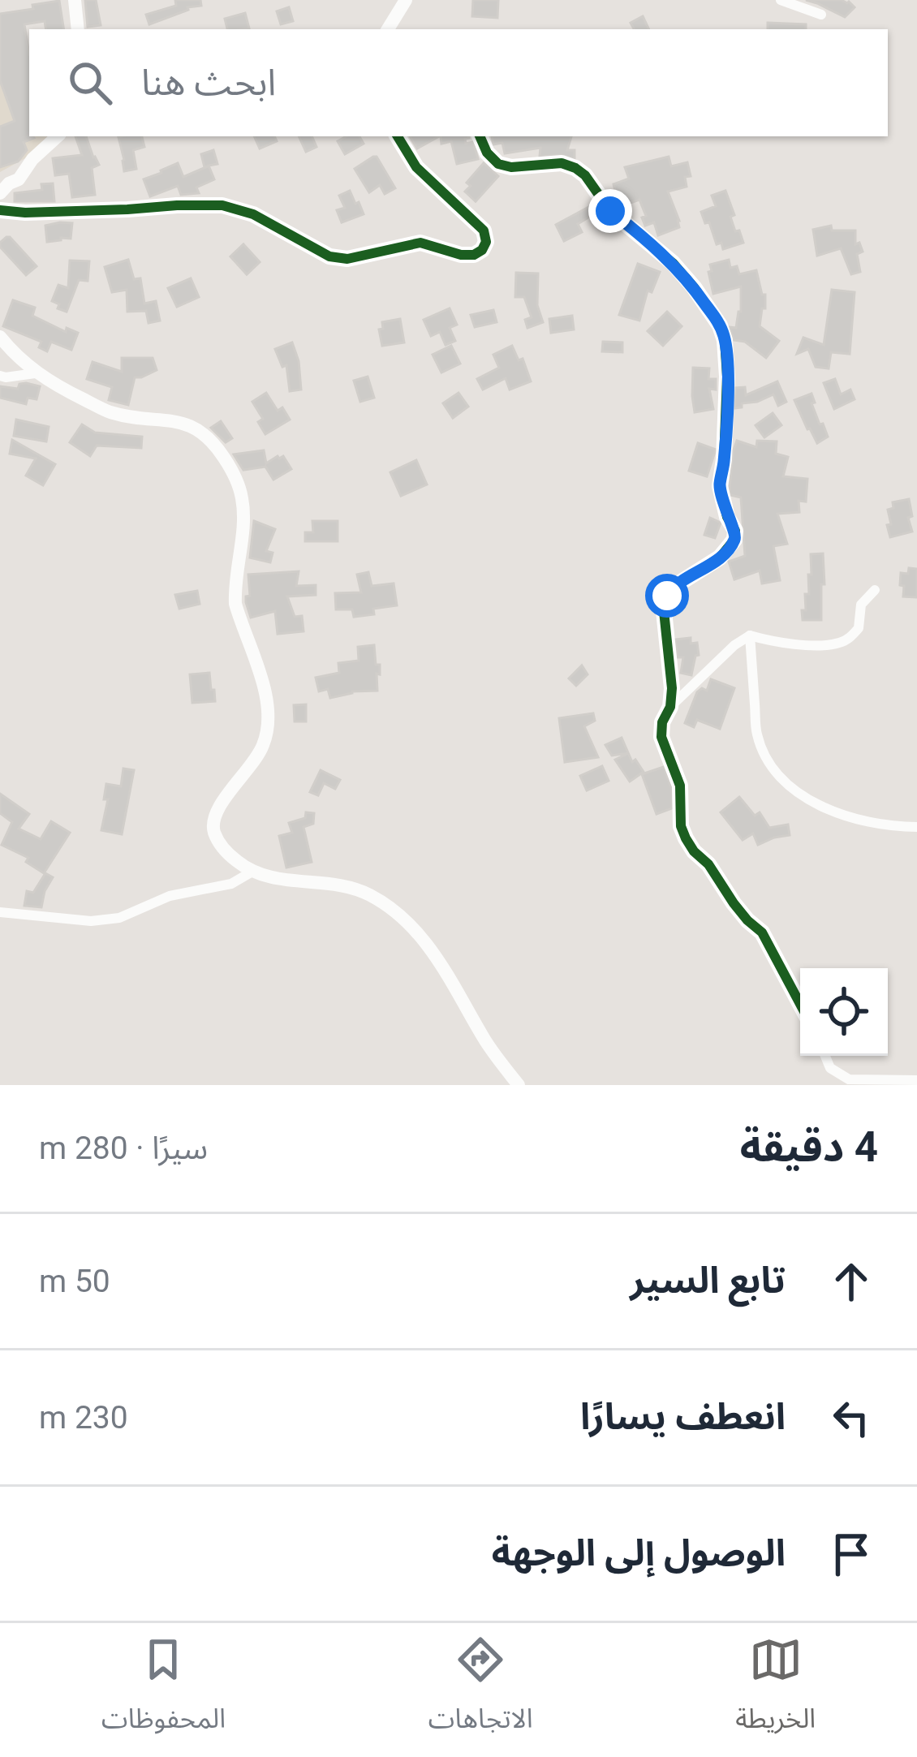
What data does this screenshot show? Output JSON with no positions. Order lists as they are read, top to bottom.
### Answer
{
  "page": {
    "search": "ابحث هنا",
    "heading": ["4 دقيقة", "سيرًا · 280 m"],
    "list": [
      ["تابع السير", "50 m"],
      ["انعطف يسارًا", "230 m"],
      "الوصول إلى الوجهة"
    ],
    "nav": ["الخريطة", "الاتجاهات", "المحفوظات"]
  }
}
